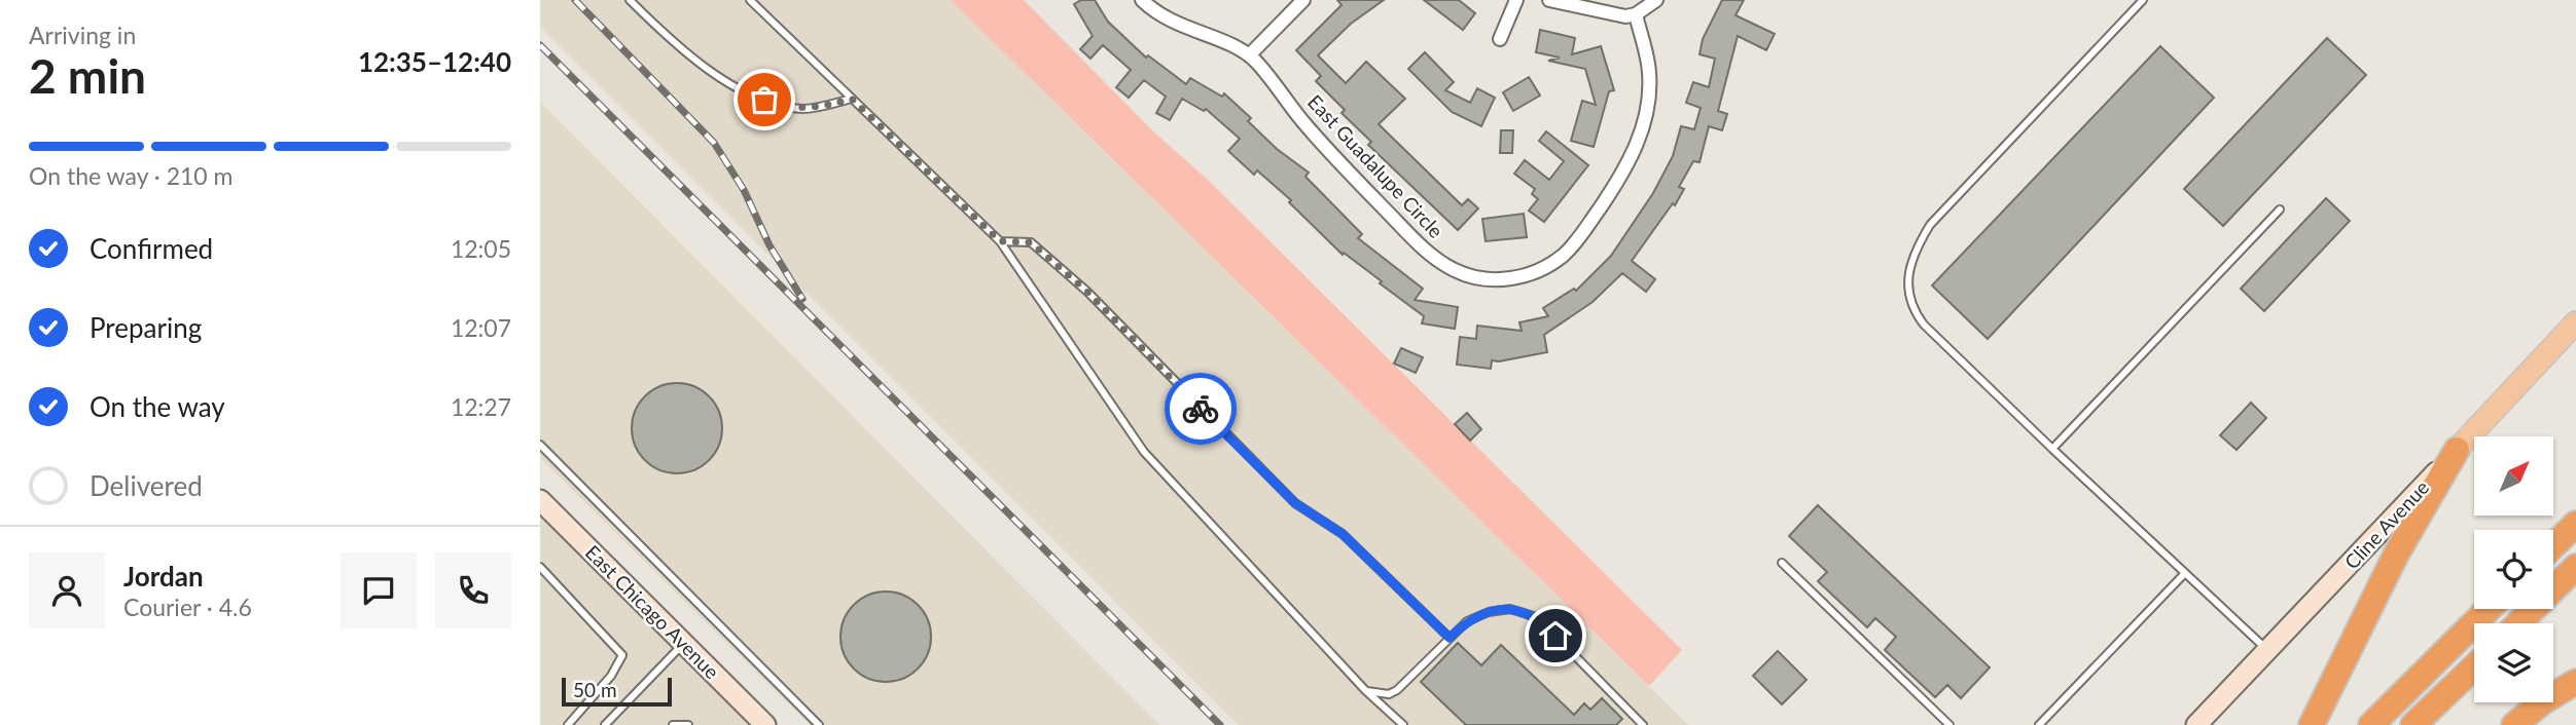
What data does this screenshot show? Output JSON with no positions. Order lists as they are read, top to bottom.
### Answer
{
  "streets": {
    "main road": ["Cline Avenue", "East Chicago Avenue"],
    "street": ["East Guadalupe Circle"]
  },
  "scale_bar": "50 m",
  "north": "top right",
  "page": {
    "heading": ["2 min", "Arriving in", "12:35–12:40"],
    "panel": ["Jordan", "Courier · 4.6"],
    "bar": "On the way · 210 m",
    "list": [
      ["Confirmed", "12:05"],
      ["Preparing", "12:07"],
      ["On the way", "12:27"],
      "Delivered"
    ],
    "scale": "50 m"
  }
}
